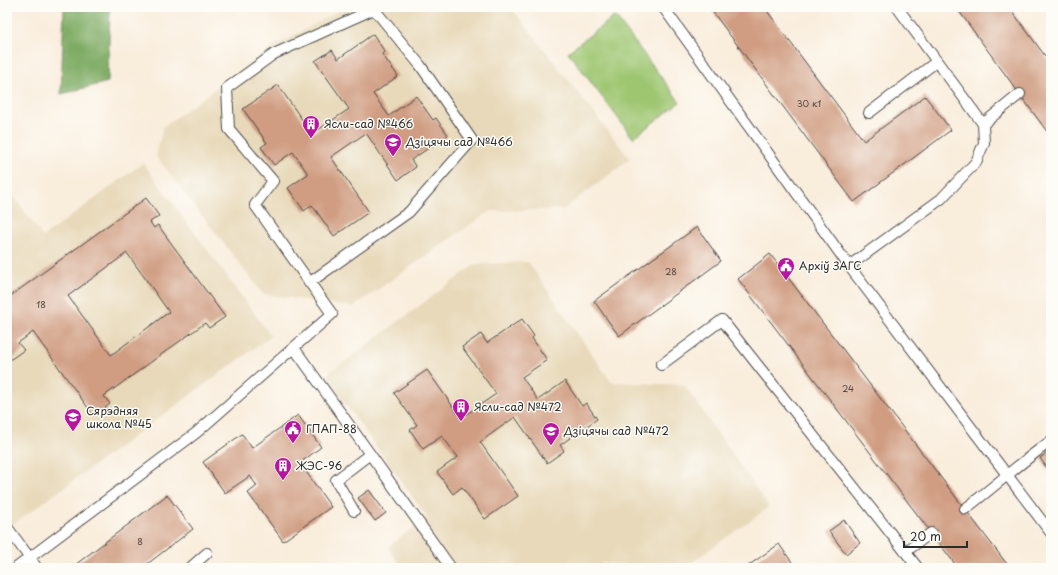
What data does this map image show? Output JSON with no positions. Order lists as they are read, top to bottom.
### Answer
{
  "places": {
    "building": ["Ясли-сад №466", "Ясли-сад №472", "ЖЭС-96"],
    "school or university": ["Дзіцячы сад №466", "Сярэдняя школа №45", "Дзіцячы сад №472"],
    "public building": ["Архіў ЗАГС", "ГПАП-88"]
  },
  "house_numbers": [
    "30 к1",
    "28",
    "18",
    "24",
    "8"
  ],
  "scale_bar": "20 m"
}
